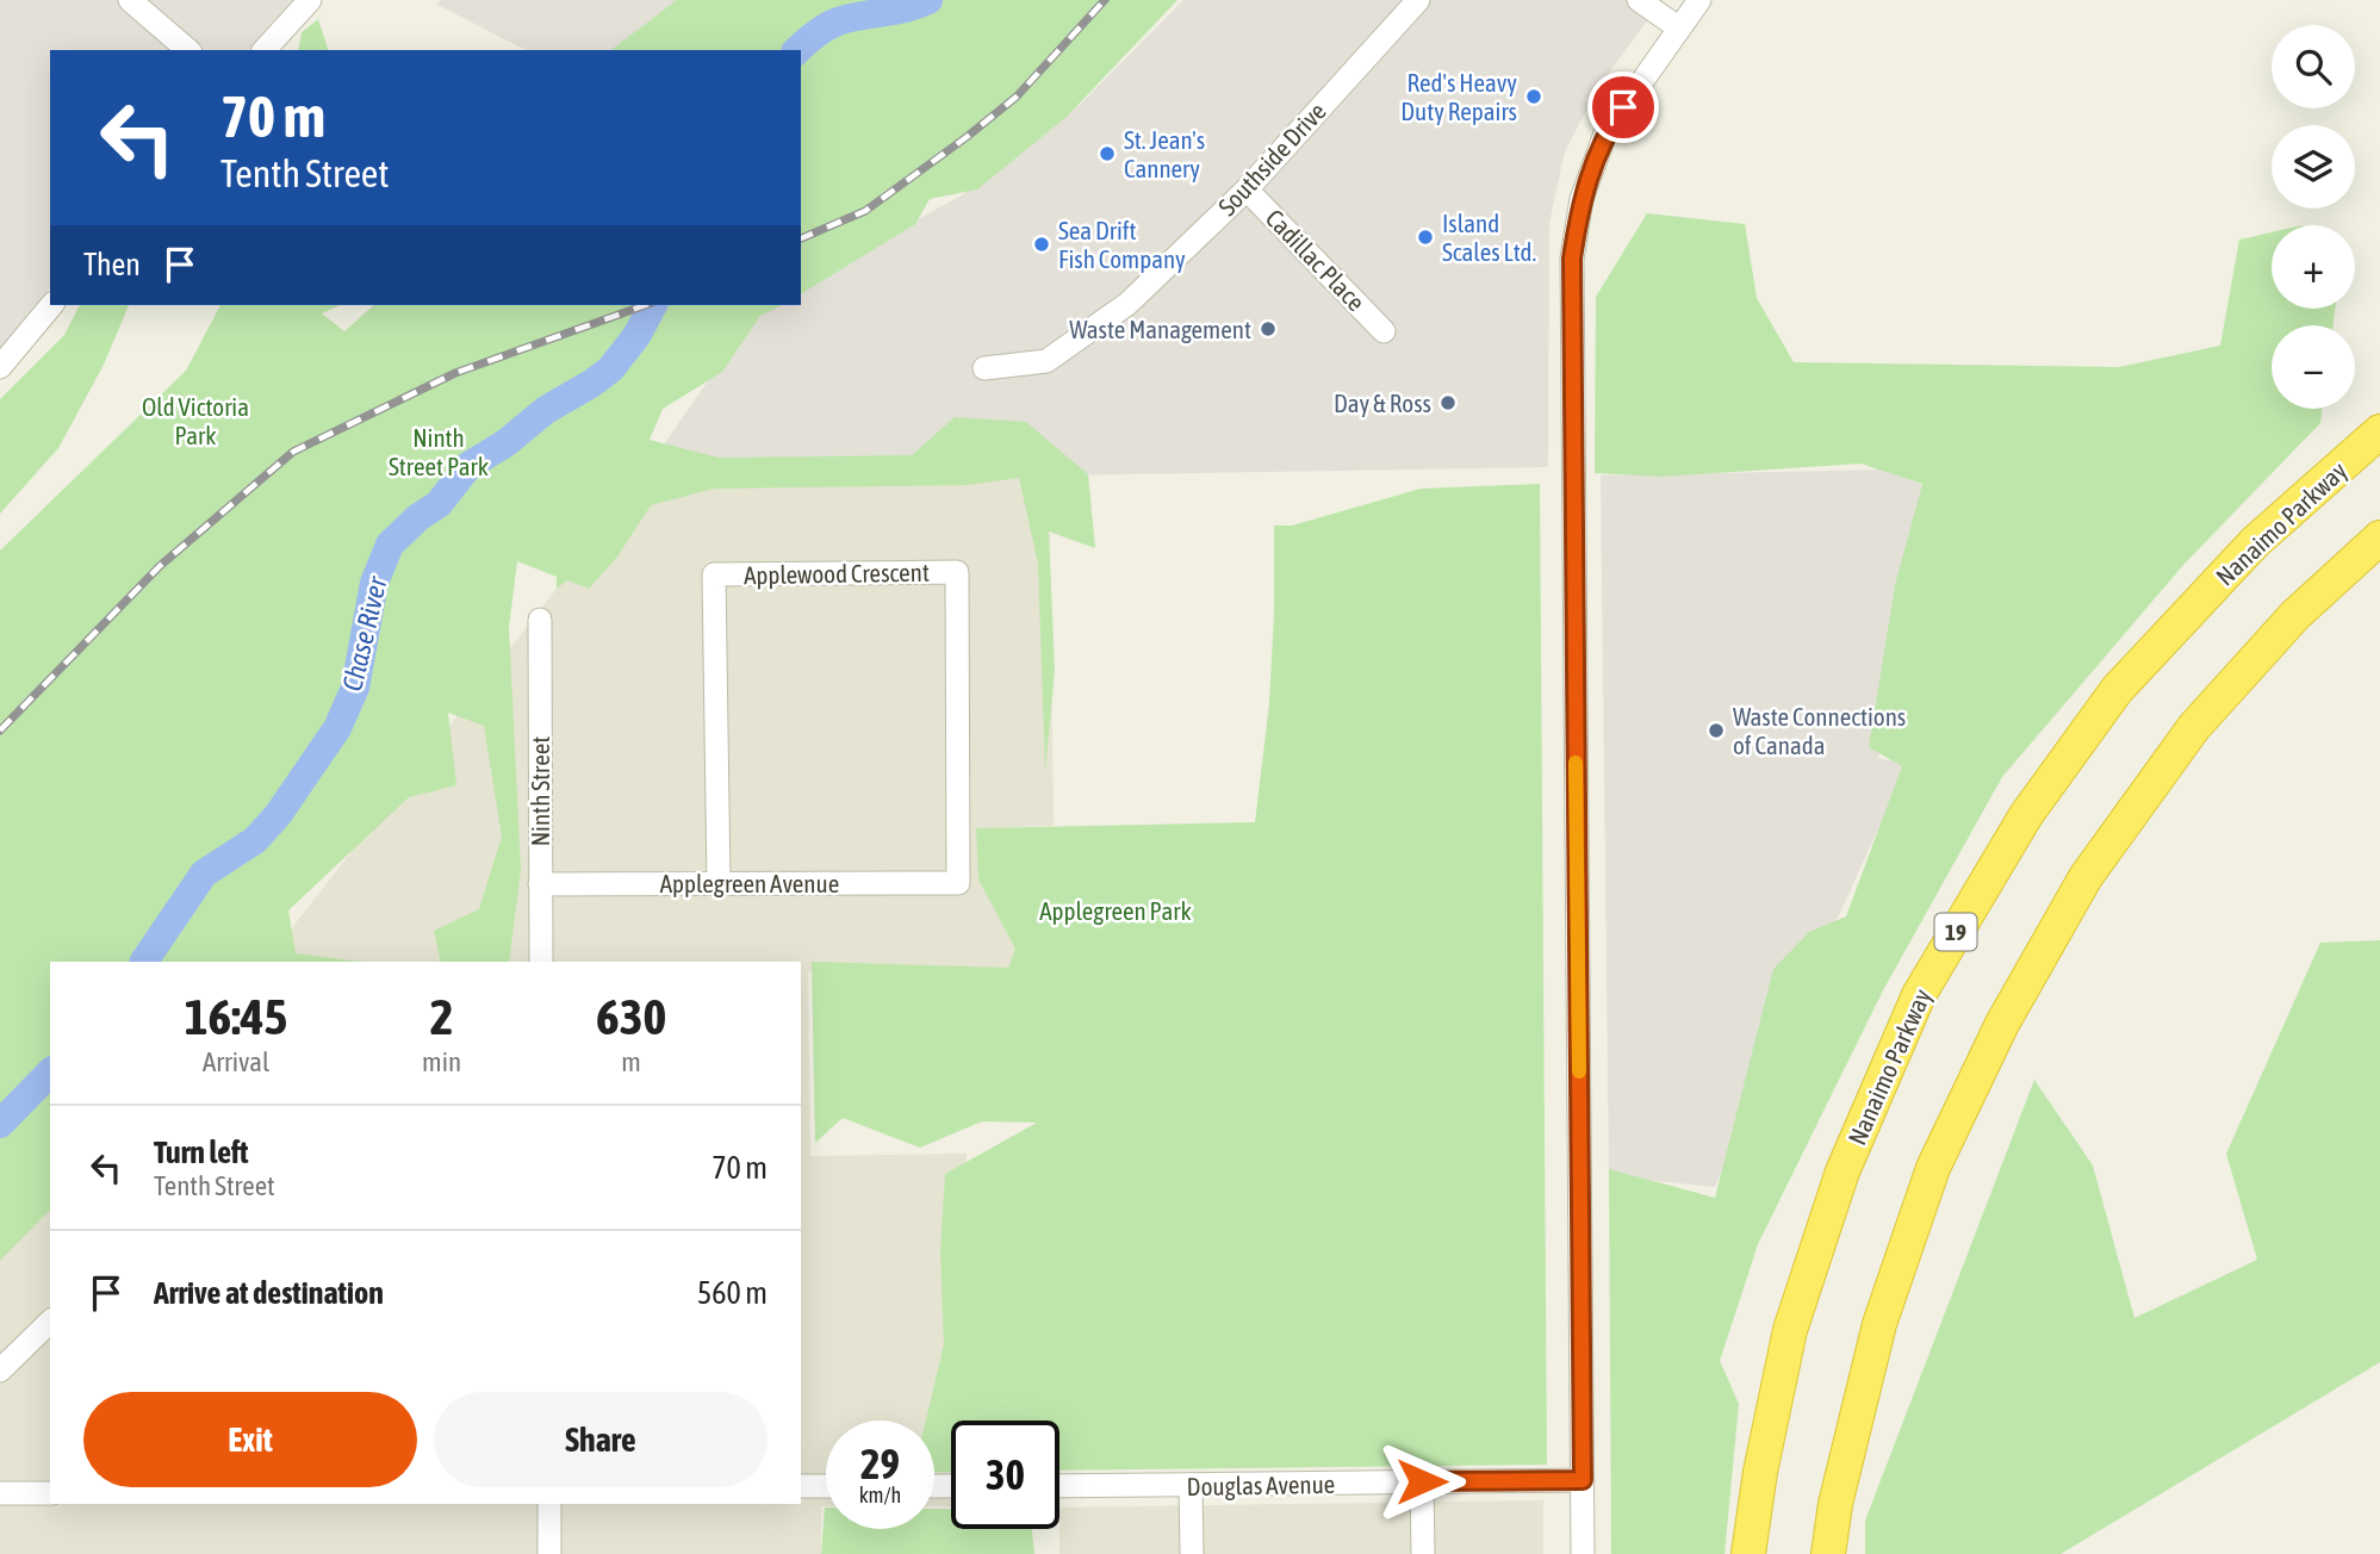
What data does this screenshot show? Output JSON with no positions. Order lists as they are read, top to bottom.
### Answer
{
  "streets": {
    "highway": ["Nanaimo Parkway", "19"],
    "street": [
      "Southside Drive",
      "Cadillac Place",
      "Applewood Crescent",
      "Ninth Street",
      "Applegreen Avenue",
      "Douglas Avenue"
    ]
  },
  "crossings": [
    ["Southside Drive", "Cadillac Place"],
    ["Applewood Crescent", "Applegreen Avenue"],
    ["Ninth Street", "Applegreen Avenue"]
  ],
  "water": ["Chase River"],
  "parks": ["Old Victoria Park", "Ninth Street Park", "Applegreen Park"],
  "places": [
    "Red's Heavy Duty Repairs",
    "St. Jean's Cannery",
    "Island Scales Ltd.",
    "Sea Drift Fish Company",
    "Waste Management",
    "Day & Ross",
    "Waste Connections of Canada"
  ],
  "page": {
    "map_buttons": ["+", "−"],
    "turn": ["70 m", "Tenth Street"],
    "then": "Then",
    "eta": [
      "16:45",
      "Arrival",
      "2",
      "min",
      "630",
      "m"
    ],
    "list": [
      {
        "name": "Turn left",
        "note": "Tenth Street",
        "value": "70 m"
      },
      {
        "name": "Arrive at destination",
        "value": "560 m"
      }
    ],
    "buttons": ["Exit", "Share"],
    "speed": "29 km/h",
    "limit": "30"
  }
}
